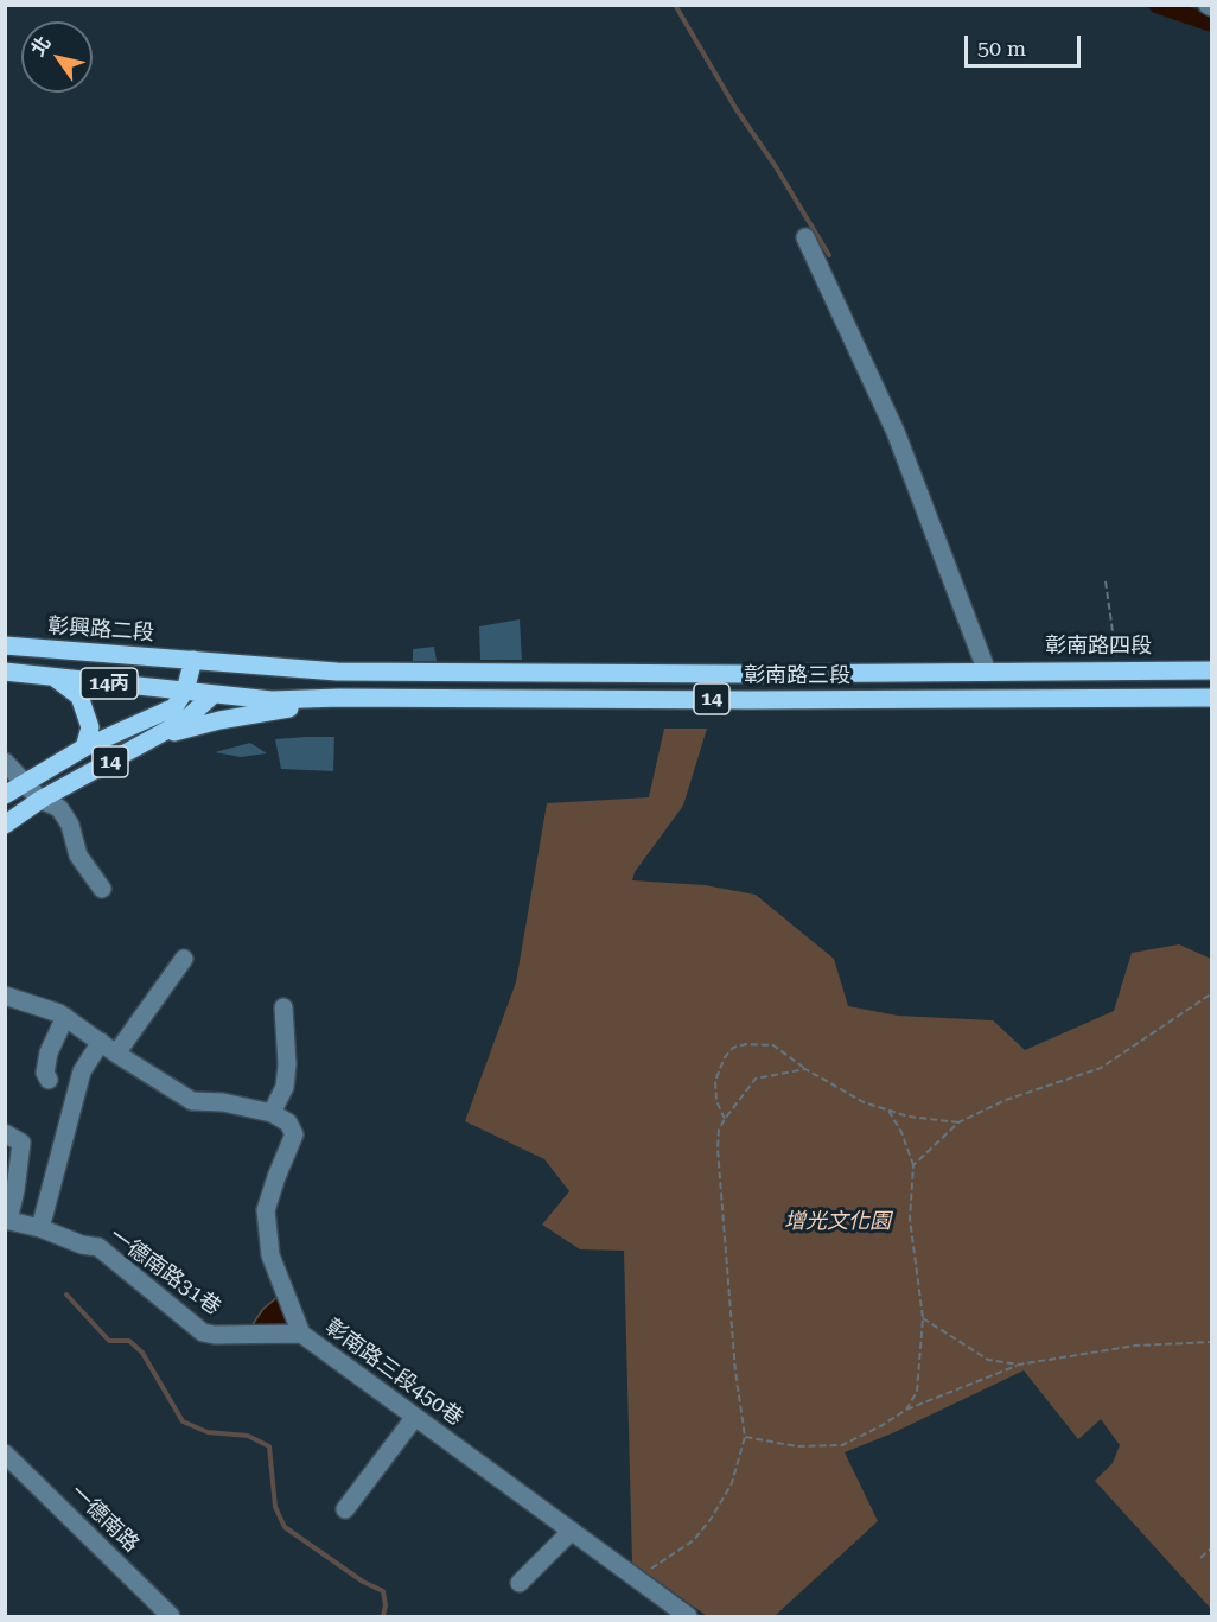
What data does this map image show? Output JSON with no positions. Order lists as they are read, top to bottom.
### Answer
{
  "streets": {
    "main road": [
      "彰興路二段",
      "彰南路四段",
      "彰南路三段",
      "14丙",
      "14"
    ],
    "street": ["一德南路31巷", "彰南路三段450巷", "一德南路"]
  },
  "crossings": [
    ["彰興路二段", "彰南路三段"],
    ["彰南路四段", "彰南路三段"],
    ["彰南路三段", "14丙"],
    ["彰南路三段", "14"],
    ["14丙", "14"],
    ["一德南路31巷", "彰南路三段450巷"]
  ],
  "parks": ["增光文化園"],
  "scale_bar": "50 m",
  "north": "top left"
}
